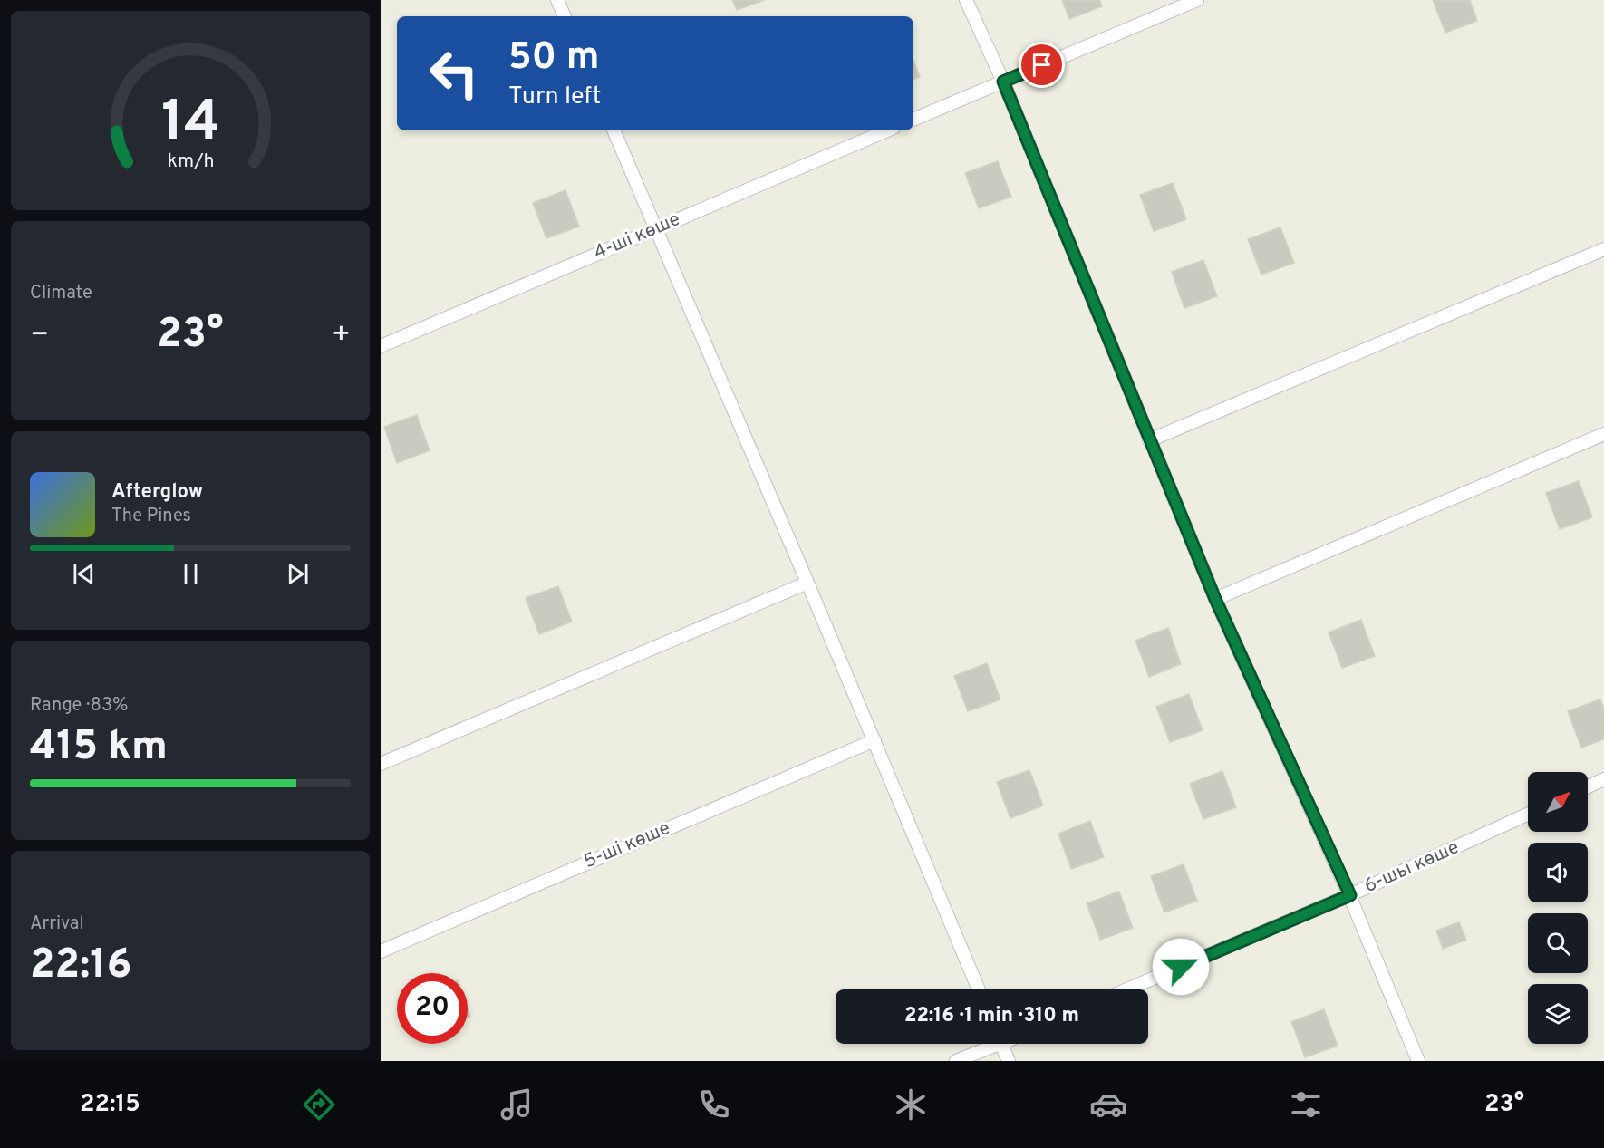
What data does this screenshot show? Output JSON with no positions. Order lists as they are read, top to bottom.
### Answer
{
  "streets": {
    "lane": ["4-ші көше", "5-ші көше", "6-шы көше"]
  },
  "north": "top right",
  "page": {
    "turn": ["50 m", "Turn left"],
    "tile": [
      "Climate",
      ["Range · 83%", "415 km"],
      ["Arrival", "22:16"]
    ],
    "heat": ["−", "23°", "+"],
    "song": ["Afterglow", "The Pines"],
    "limit": "20",
    "trip": "22:16 · 1 min · 310 m",
    "tabs": ["22:15", "23°"],
    "gauge": ["14", "km/h"]
  }
}
